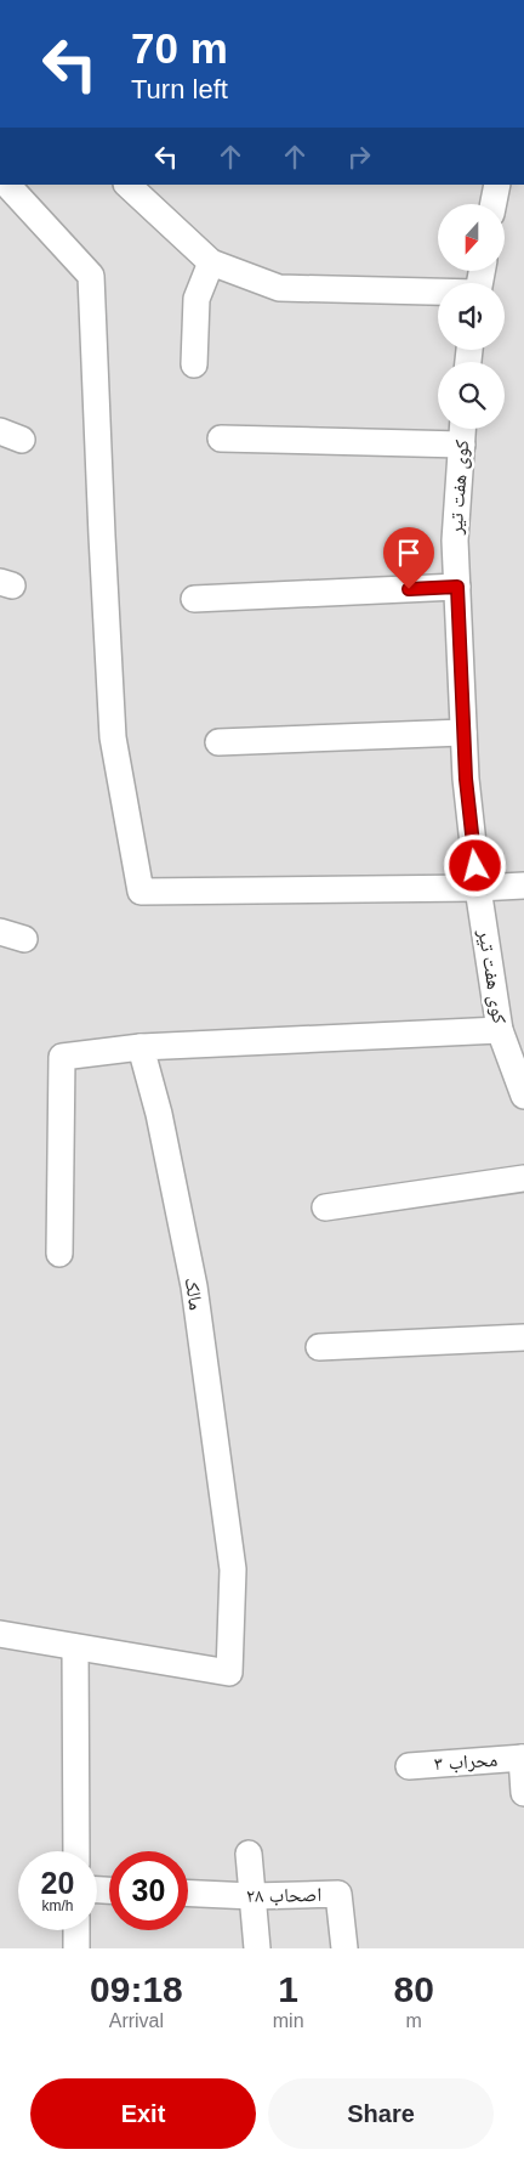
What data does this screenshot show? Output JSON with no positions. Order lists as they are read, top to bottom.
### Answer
{
  "streets": {
    "street": [
      "کوی هفت تیر",
      "مالک",
      "محراب ۳",
      "اصحاب ۲۸"
    ]
  },
  "north": "bottom",
  "page": {
    "turn": ["70 m", "Turn left"],
    "speed": "20 km/h",
    "limit": "30",
    "eta": [
      "09:18",
      "Arrival",
      "1",
      "min",
      "80",
      "m"
    ],
    "buttons": ["Exit", "Share"]
  }
}
